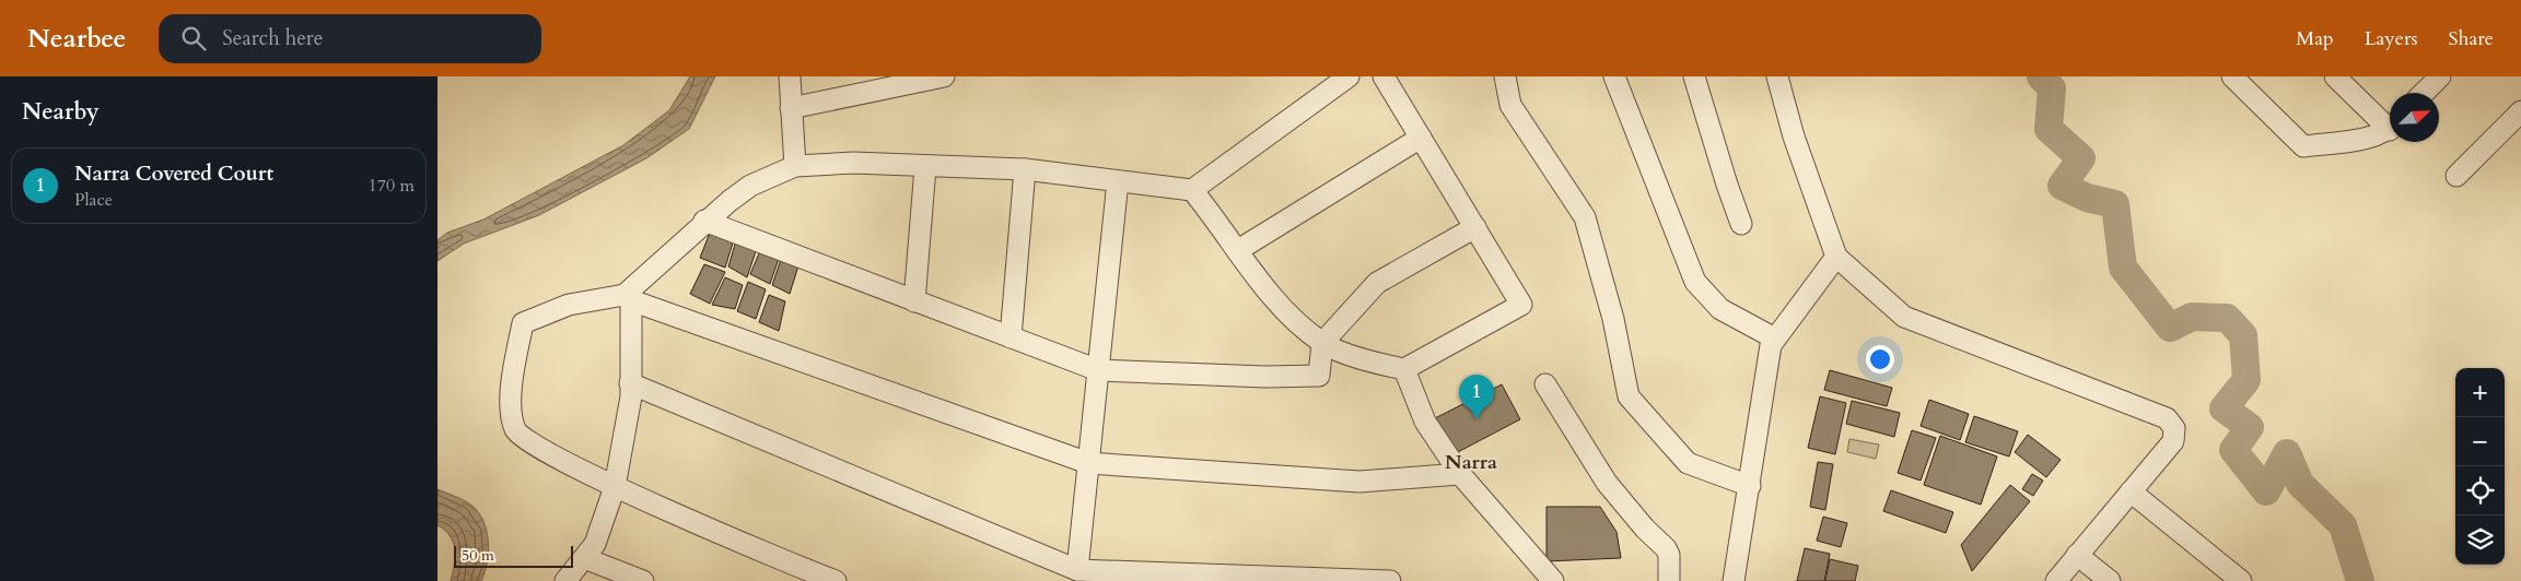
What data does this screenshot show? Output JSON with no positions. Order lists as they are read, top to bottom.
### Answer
{
  "districts": ["Narra"],
  "scale_bar": "50 m",
  "north": "top right",
  "page": {
    "header": "Nearbee",
    "search": "Search here",
    "nav": ["Map", "Layers", "Share"],
    "heading": "Nearby",
    "list": [
      {
        "mark": "1",
        "name": "Narra Covered Court",
        "note": "Place",
        "value": "170 m"
      }
    ],
    "map_buttons": ["+", "−"],
    "pins": "1",
    "scale": "50 m"
  }
}
